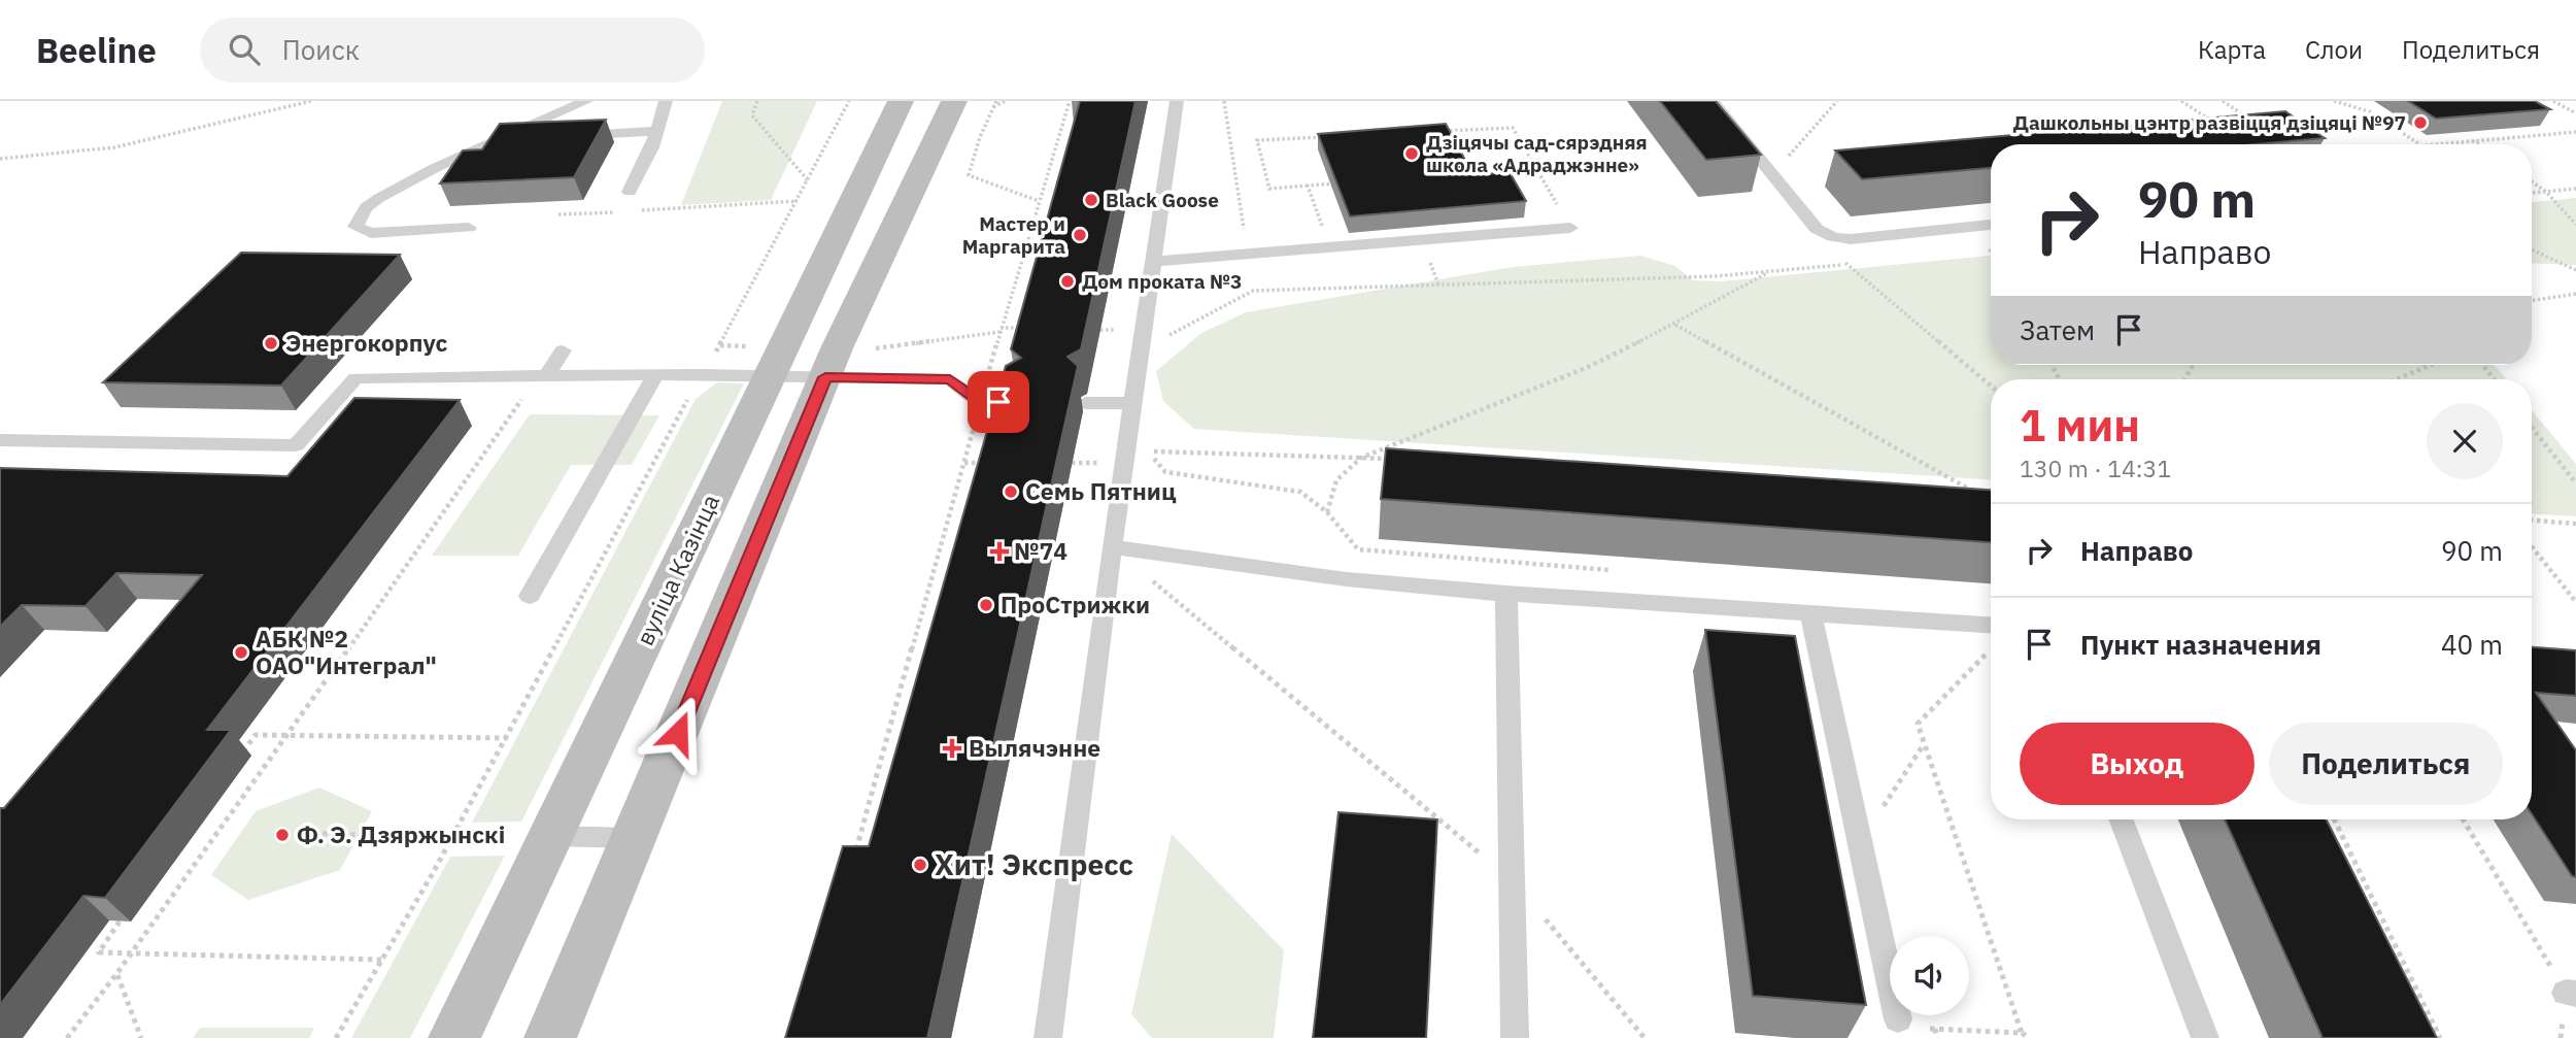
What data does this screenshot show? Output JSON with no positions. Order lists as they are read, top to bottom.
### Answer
{
  "streets": {
    "main road": ["вуліца Казінца"]
  },
  "places": {
    "other": [
      "Дашкольны цэнтр развіцця дзіцяці №97",
      "Дзіцячы сад-сярэдняя школа «Адраджэнне»",
      "Black Goose",
      "Мастер и Маргарита",
      "Дом проката №3",
      "Энергокорпус",
      "Семь Пятниц",
      "ПроСтрижки",
      "АБК №2 ОАО\"Интеграл\"",
      "Ф. Э. Дзяржынскі",
      "Хит! Экспресс"
    ],
    "health": ["№74", "Вылячэнне"]
  },
  "page": {
    "header": "Beeline",
    "search": "Поиск",
    "nav": ["Карта", "Слои", "Поделиться"],
    "turn": ["90 m", "Направо"],
    "then": "Затем",
    "heading": ["1 мин", "130 m · 14:31"],
    "list": [
      {
        "name": "Направо",
        "value": "90 m"
      },
      {
        "name": "Пункт назначения",
        "value": "40 m"
      }
    ],
    "buttons": ["Выход", "Поделиться"]
  }
}
